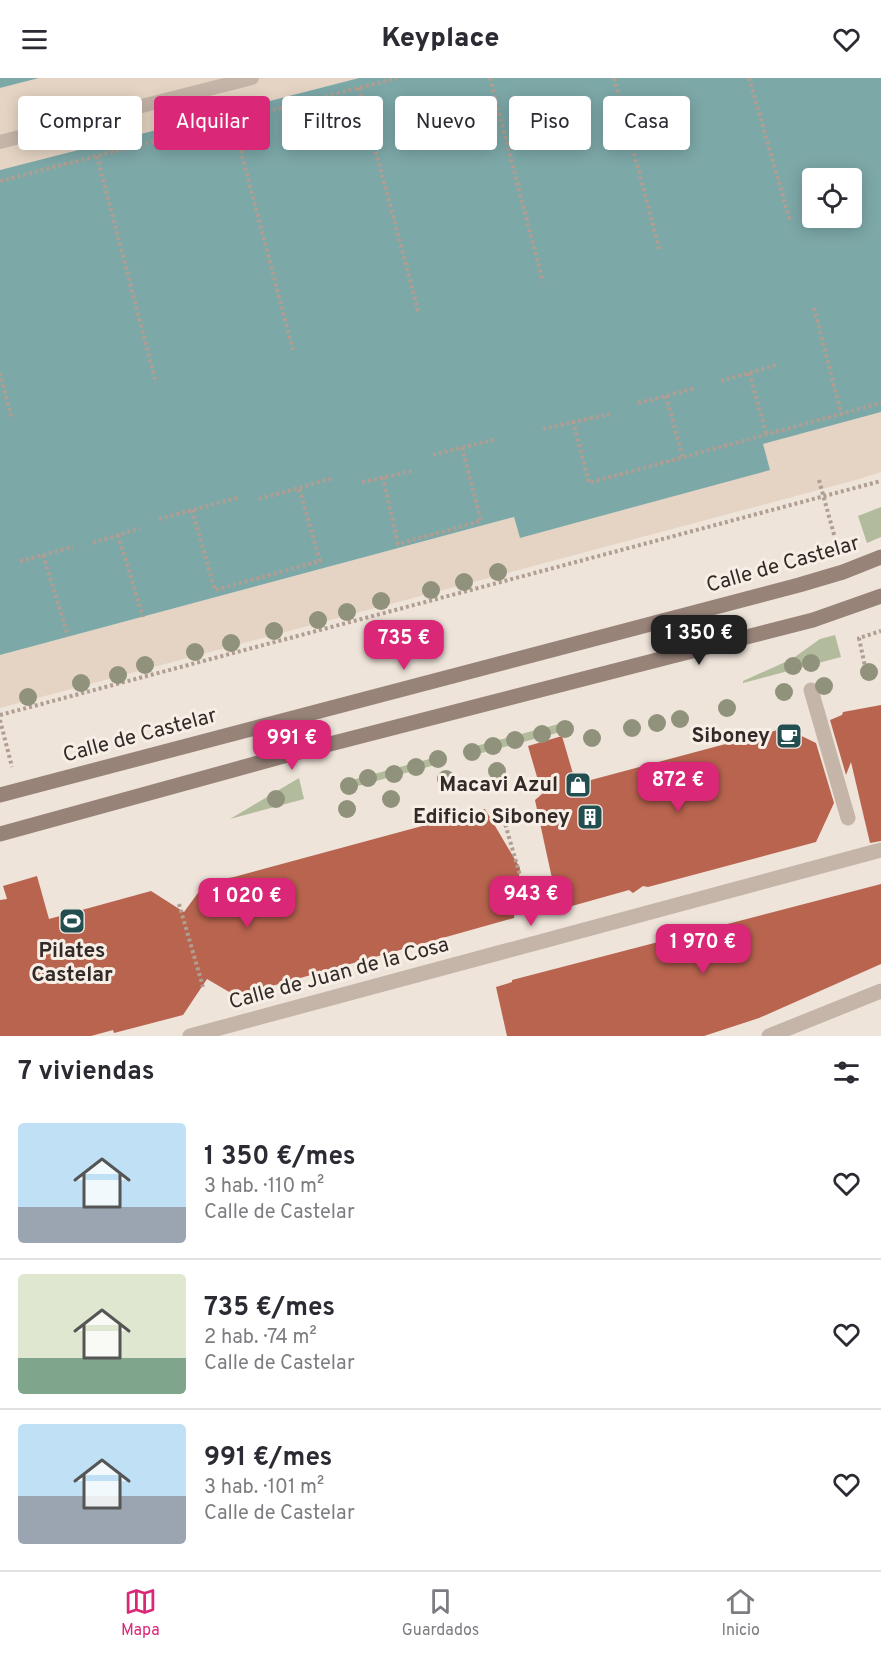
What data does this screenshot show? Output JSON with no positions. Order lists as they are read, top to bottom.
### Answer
{
  "streets": {
    "main road": ["Calle de Castelar"],
    "street": ["Calle de Juan de la Cosa"]
  },
  "places": {
    "cafe": ["Siboney"],
    "shop": ["Macavi Azul"],
    "building": ["Edificio Siboney"],
    "sports": ["Pilates Castelar"]
  },
  "page": {
    "header": "Keyplace",
    "chip": [
      "Comprar",
      "Alquilar",
      "Filtros",
      "Nuevo",
      "Piso",
      "Casa"
    ],
    "price": [
      "1 350 €",
      "735 €",
      "991 €",
      "872 €",
      "943 €",
      "1 020 €",
      "1 970 €"
    ],
    "heading": "7 viviendas",
    "list": [
      {
        "name": "1 350 €/mes",
        "note": "3 hab. · 110 m² · Calle de Castelar"
      },
      {
        "name": "735 €/mes",
        "note": "2 hab. · 74 m² · Calle de Castelar"
      },
      {
        "name": "991 €/mes",
        "note": "3 hab. · 101 m² · Calle de Castelar"
      }
    ],
    "tabs": ["Mapa", "Guardados", "Inicio"]
  }
}
